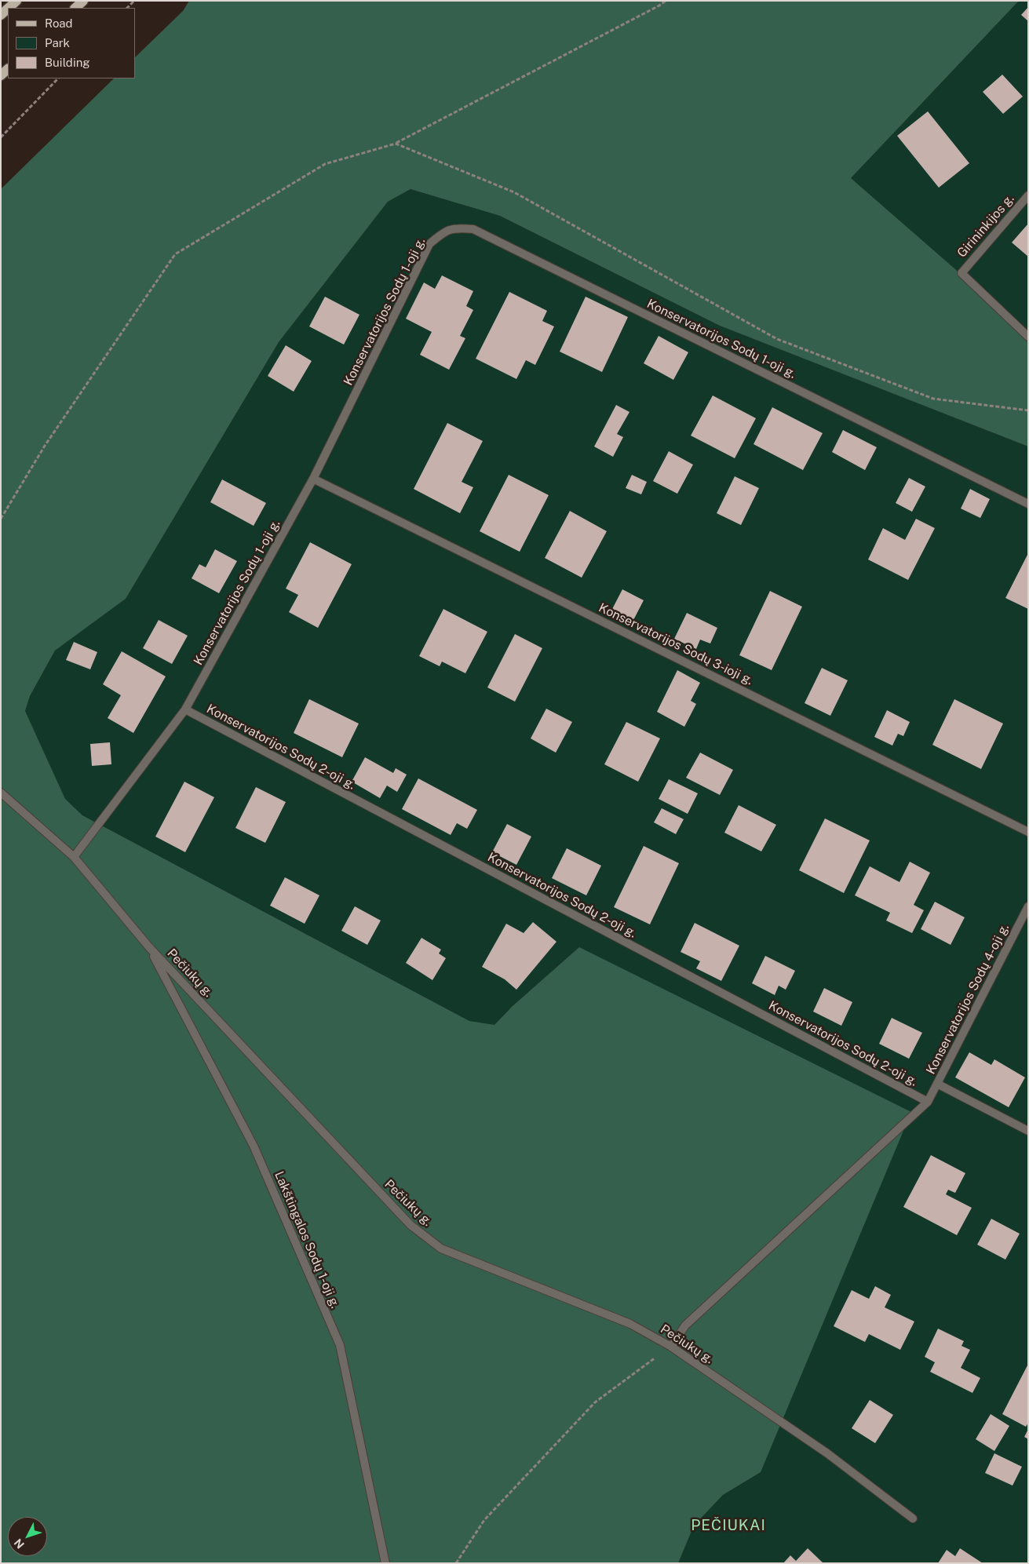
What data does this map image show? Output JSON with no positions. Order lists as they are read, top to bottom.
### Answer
{
  "streets": {
    "street": [
      "Girininkijos g.",
      "Konservatorijos Sodų 1-oji g.",
      "Konservatorijos Sodų 3-ioji g.",
      "Konservatorijos Sodų 2-oji g.",
      "Pečiukų g.",
      "Konservatorijos Sodų 4-oji g.",
      "Lakštingalos Sodų 1-oji g."
    ]
  },
  "crossings": [
    ["Konservatorijos Sodų 1-oji g.", "Konservatorijos Sodų 3-ioji g."],
    ["Konservatorijos Sodų 1-oji g.", "Konservatorijos Sodų 2-oji g."],
    ["Konservatorijos Sodų 1-oji g.", "Pečiukų g."],
    ["Konservatorijos Sodų 2-oji g.", "Konservatorijos Sodų 4-oji g."],
    ["Pečiukų g.", "Konservatorijos Sodų 4-oji g."],
    ["Pečiukų g.", "Lakštingalos Sodų 1-oji g."]
  ],
  "districts": ["PEČIUKAI"],
  "legend": ["Road", "Park", "Building"],
  "north": "bottom left"
}
